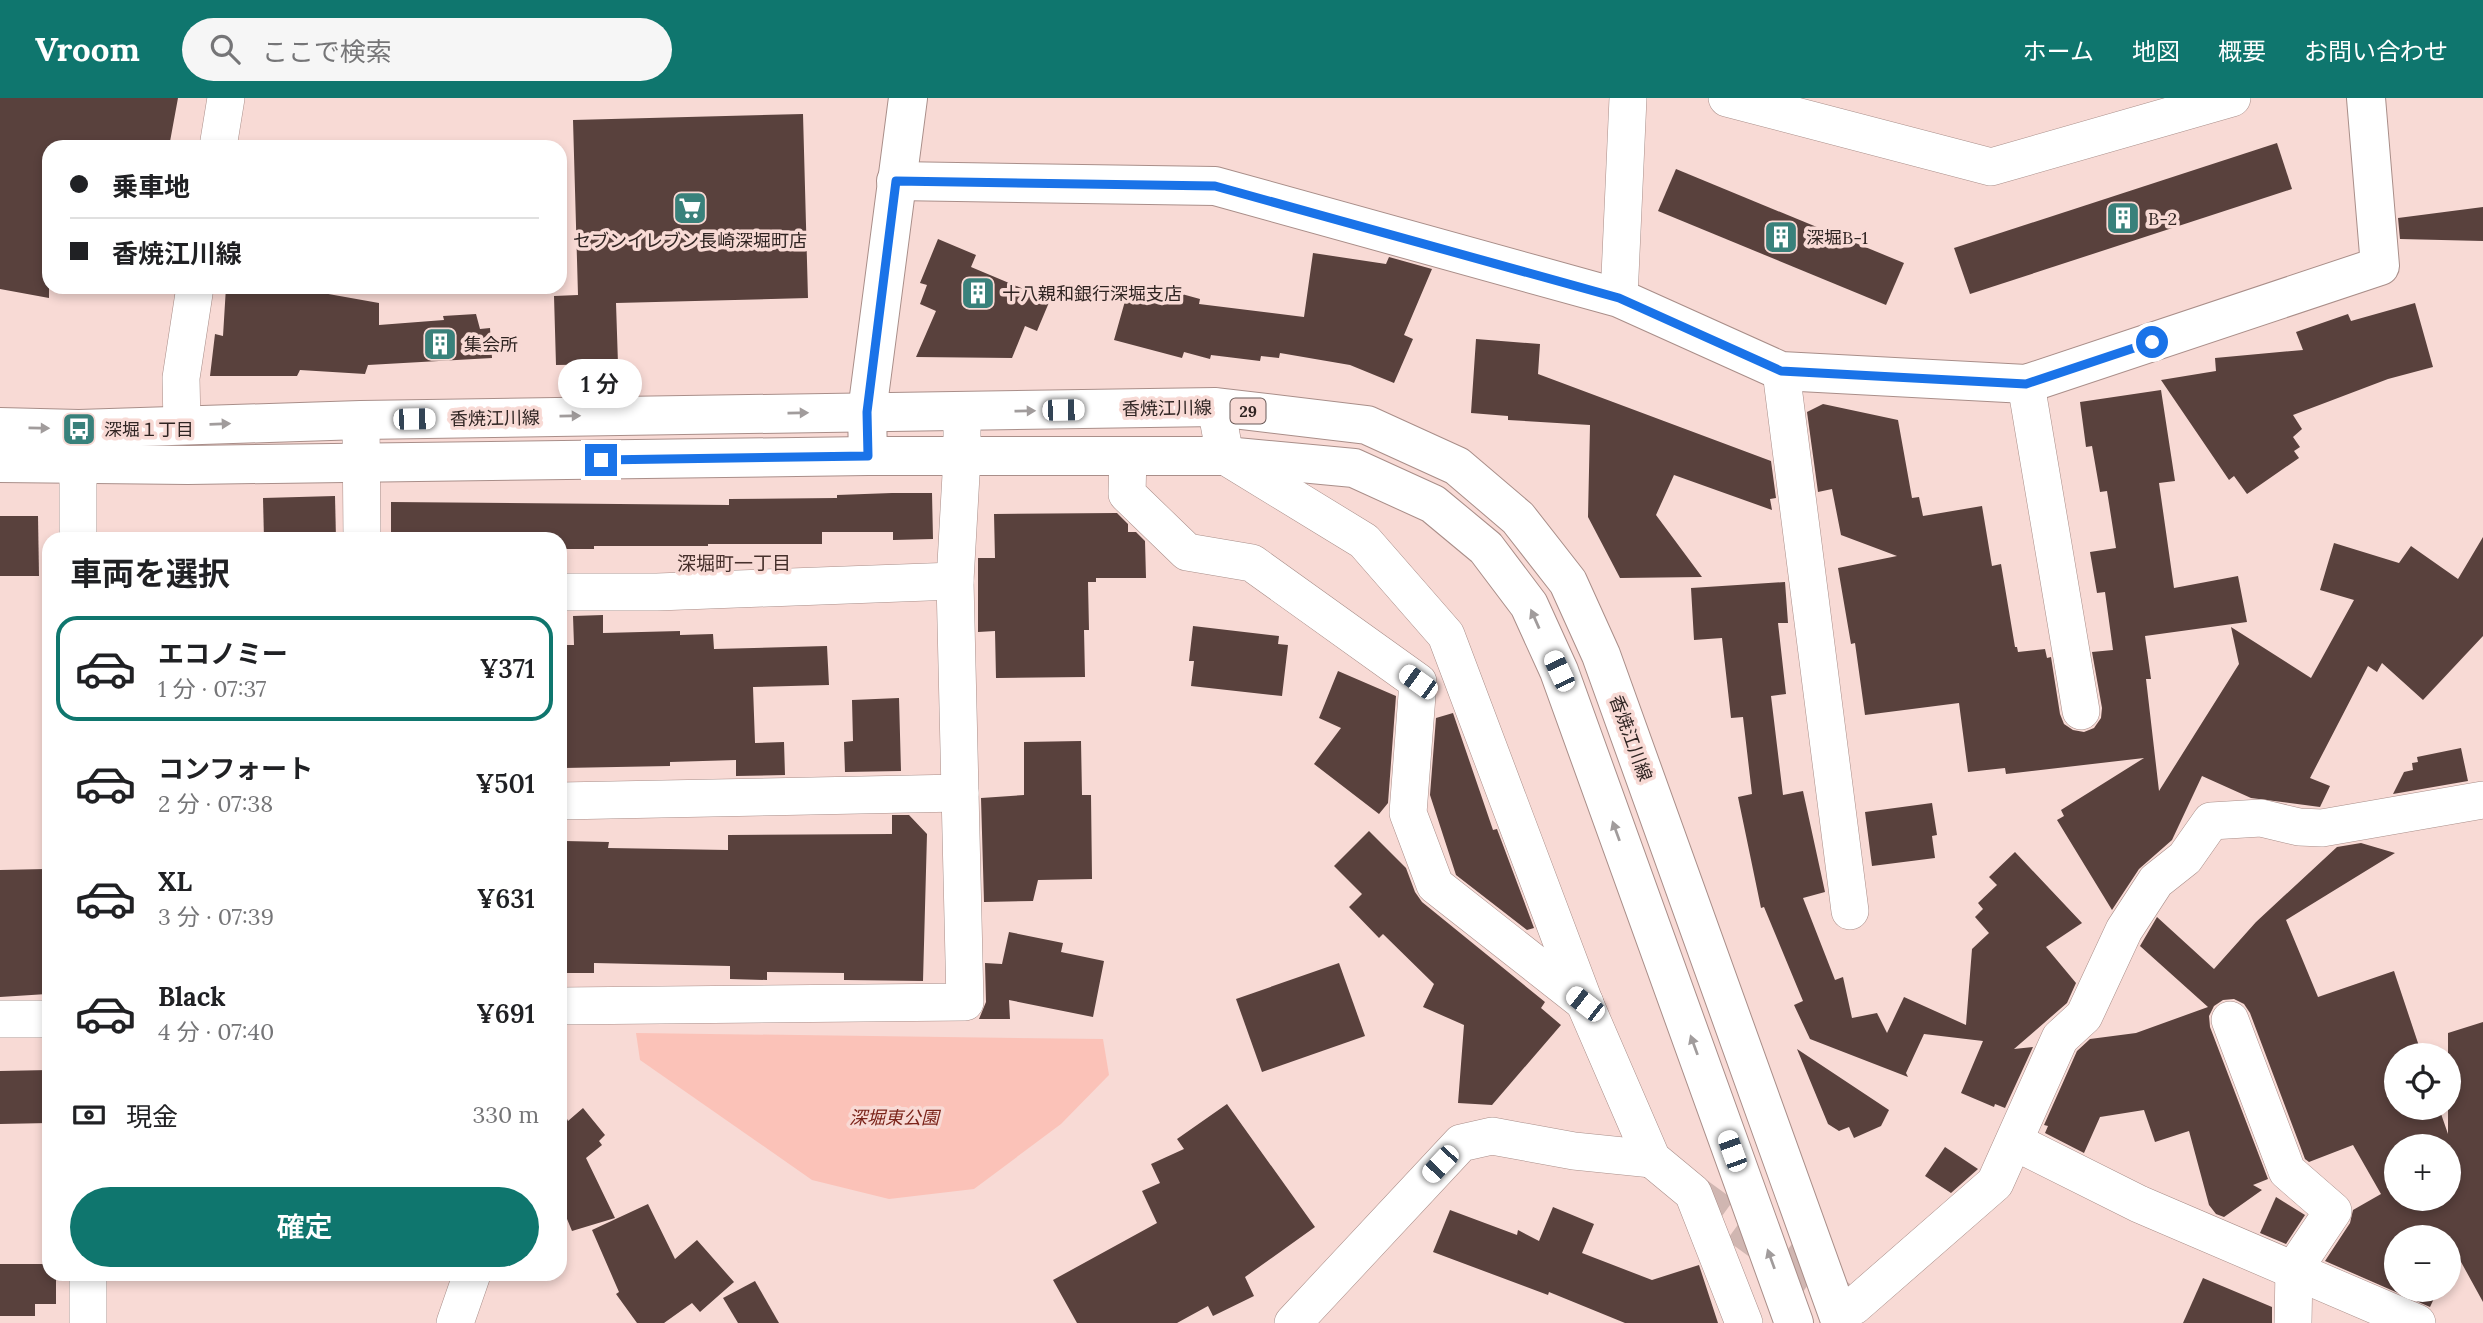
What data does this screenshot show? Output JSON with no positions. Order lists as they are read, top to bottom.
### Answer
{
  "streets": {
    "main road": ["香焼江川線", "29"]
  },
  "districts": ["深堀町一丁目"],
  "parks": ["深堀東公園"],
  "places": {
    "supermarket": ["セブンイレブン長崎深堀町店"],
    "building": [
      "B-2",
      "深堀B-1",
      "十八親和銀行深堀支店",
      "集会所"
    ],
    "bus stop": ["深堀１丁目"]
  },
  "page": {
    "header": "Vroom",
    "search": "ここで検索",
    "nav": [
      "ホーム",
      "地図",
      "概要",
      "お問い合わせ"
    ],
    "banner": ["乗車地", "香焼江川線"],
    "bubble": "1 分",
    "heading": "車両を選択",
    "list": [
      {
        "name": "エコノミー",
        "note": "1 分 · 07:37",
        "value": "¥371"
      },
      {
        "name": "コンフォート",
        "note": "2 分 · 07:38",
        "value": "¥501"
      },
      {
        "name": "XL",
        "note": "3 分 · 07:39",
        "value": "¥631"
      },
      {
        "name": "Black",
        "note": "4 分 · 07:40",
        "value": "¥691"
      }
    ],
    "map_buttons": ["+", "−"],
    "pay": ["現金", "330 m"],
    "buttons": "確定"
  }
}
